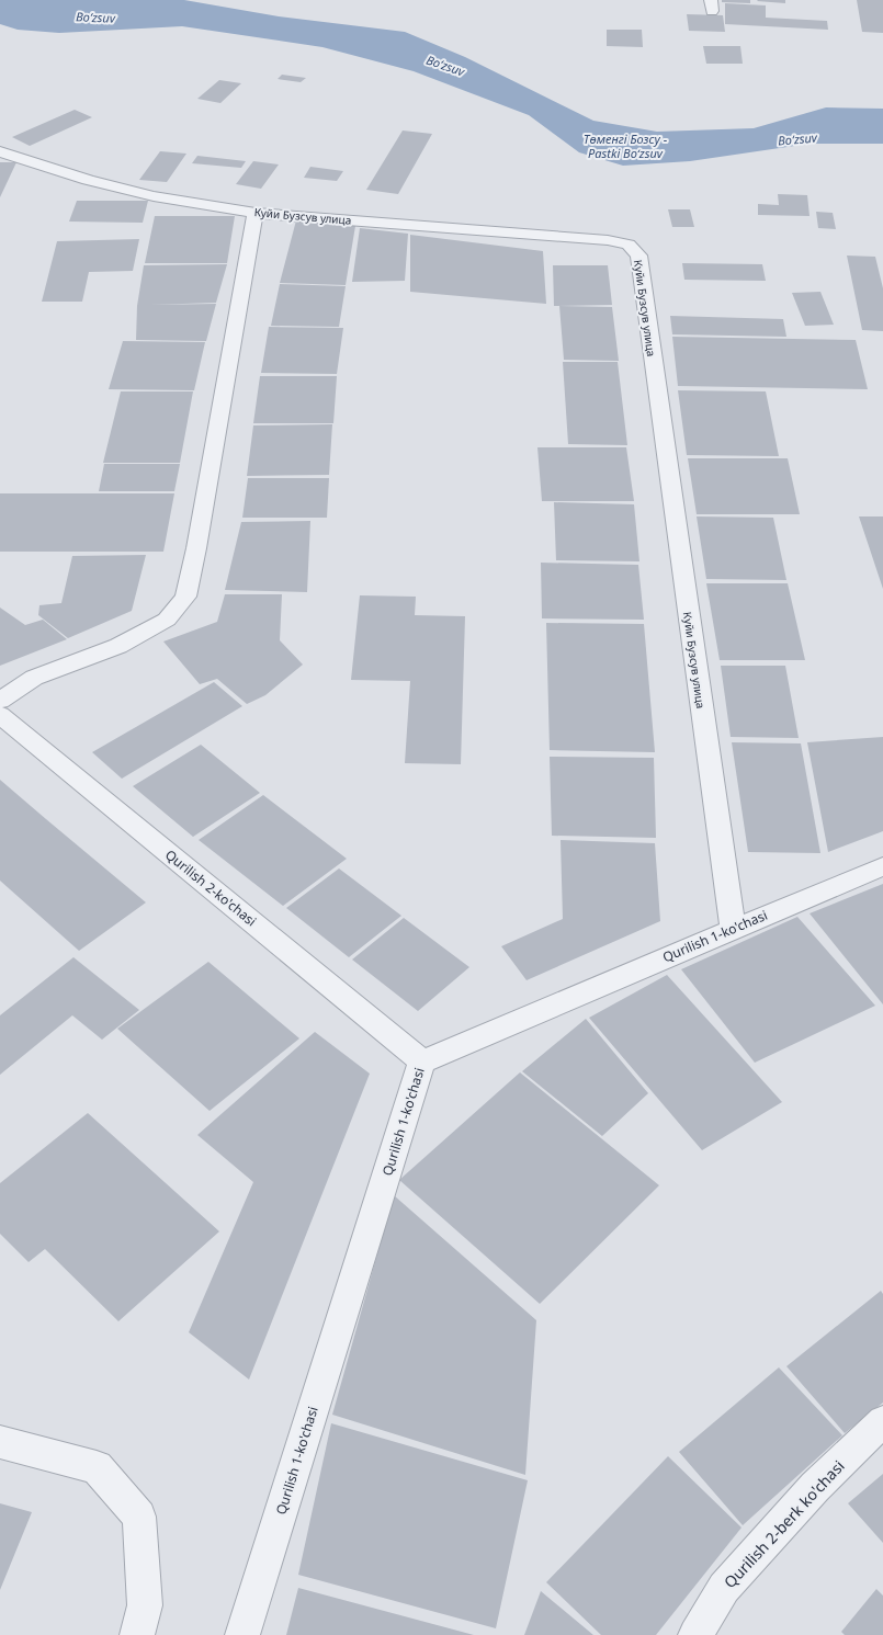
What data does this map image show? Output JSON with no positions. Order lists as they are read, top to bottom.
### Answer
{
  "streets": {
    "street": [
      "Куйи Бузсув улица",
      "Qurilish 2-ko'chasi",
      "Qurilish 1-ko'chasi",
      "Qurilish 2-berk ko'chasi"
    ]
  },
  "crossings": [
    ["Куйи Бузсув улица", "Qurilish 1-ko'chasi"],
    ["Qurilish 2-ko'chasi", "Qurilish 1-ko'chasi"]
  ],
  "water": ["Boʻzsuv", "Төменгі Бозсу - Pastki Boʻzsuv"]
}
